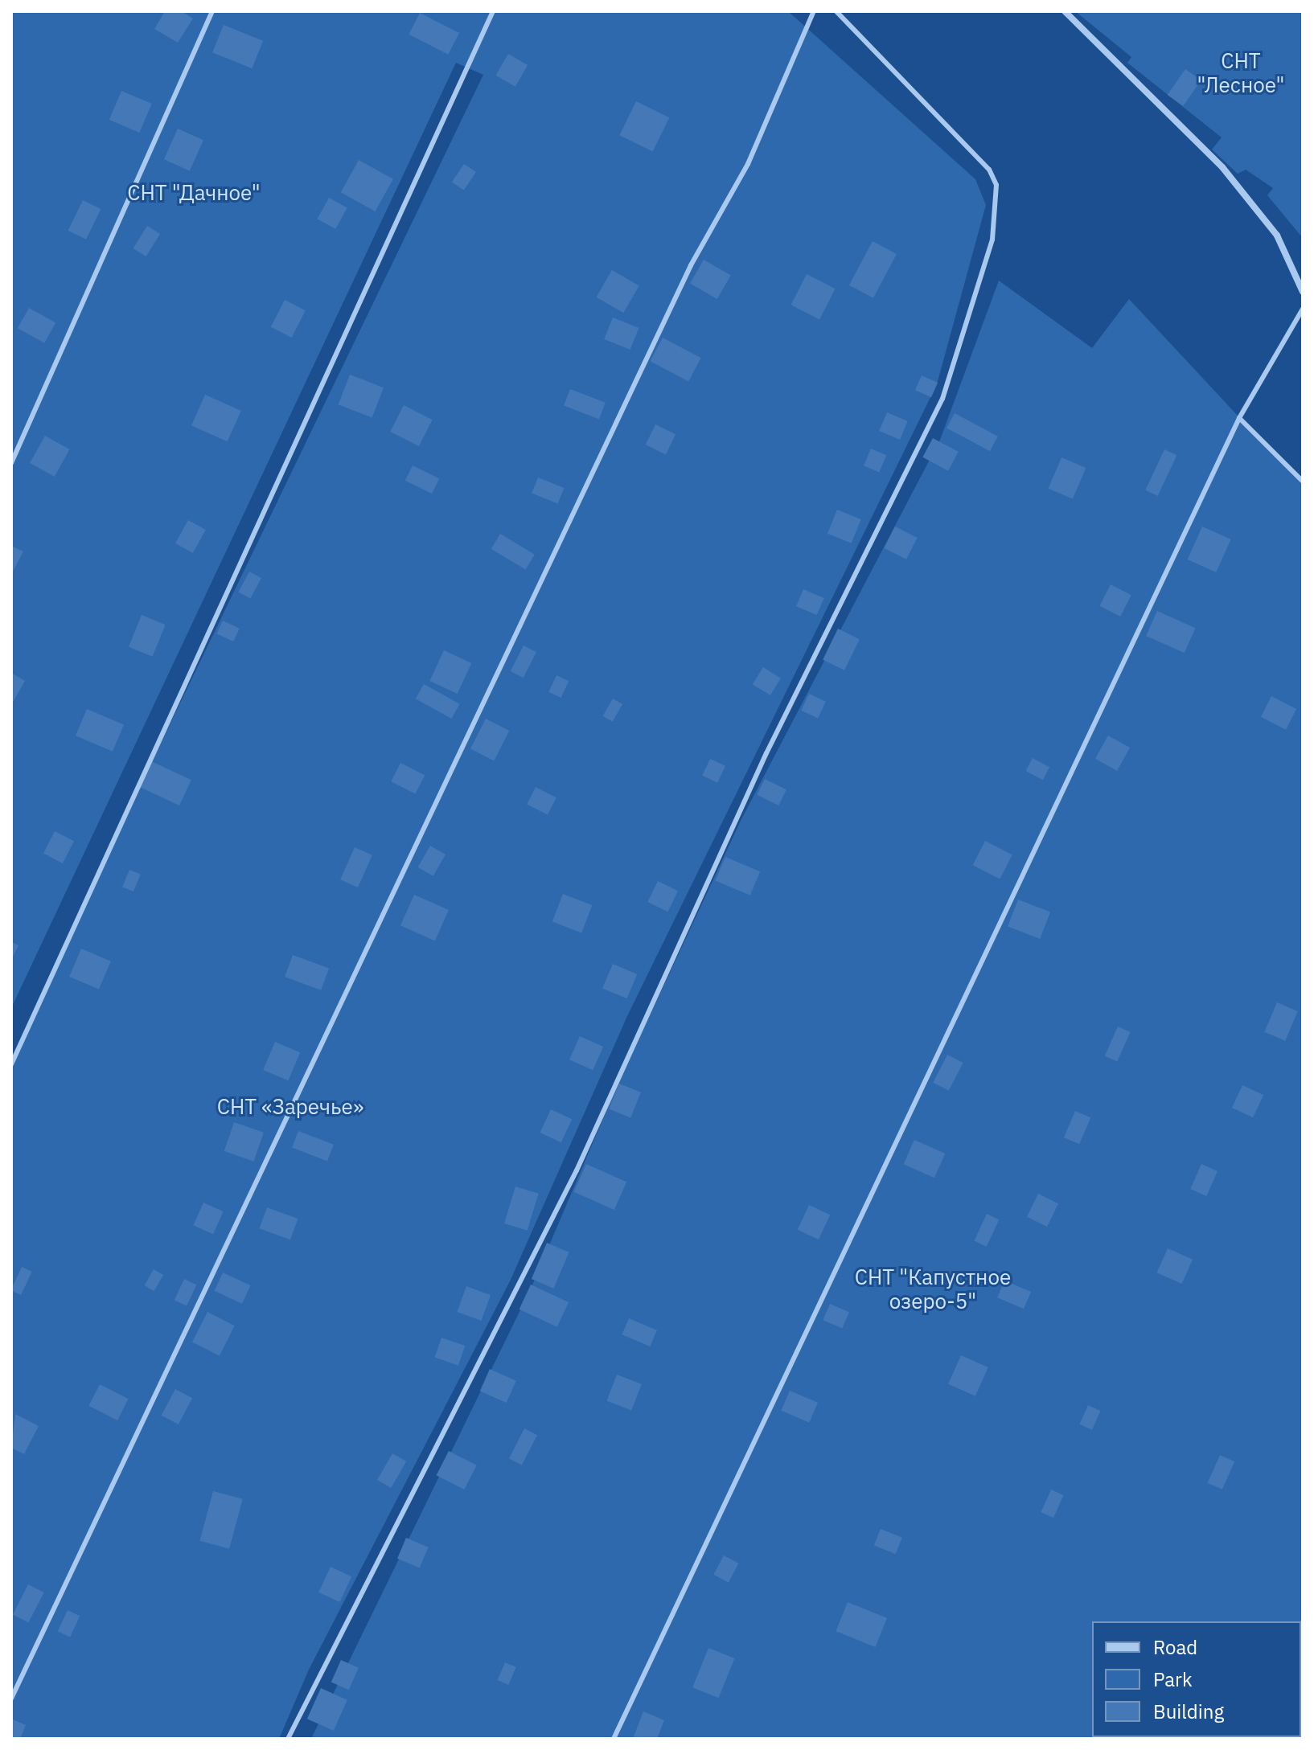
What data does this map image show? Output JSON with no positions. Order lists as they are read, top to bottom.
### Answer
{
  "parks": [
    "СНТ \"Лесное\"",
    "СНТ \"Дачное\"",
    "СНТ «Заречье»",
    "СНТ \"Капустное озеро-5\""
  ],
  "legend": ["Road", "Park", "Building"]
}
